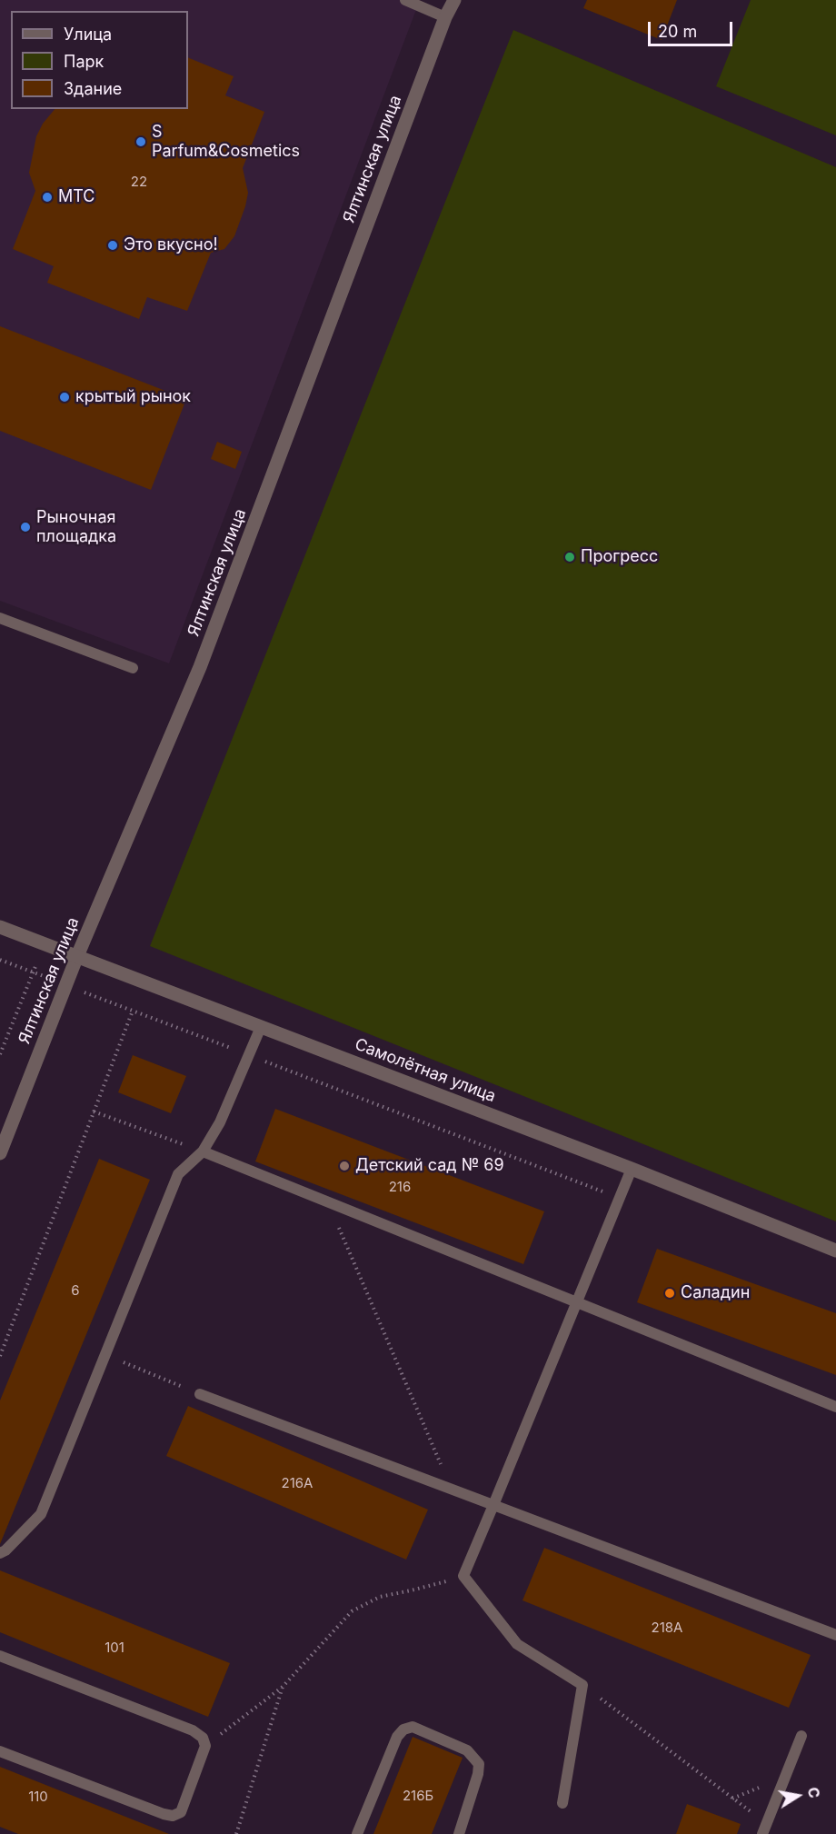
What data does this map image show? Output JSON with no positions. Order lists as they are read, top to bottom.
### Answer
{
  "streets": {
    "street": ["Ялтинская улица", "Самолётная улица"]
  },
  "crossings": [
    ["Ялтинская улица", "Самолётная улица"]
  ],
  "places": [
    "S Parfum&Cosmetics",
    "МТС",
    "Это вкусно!",
    "крытый рынок",
    "Рыночная площадка",
    "Прогресс",
    "Детский сад № 69",
    "Саладин"
  ],
  "house_numbers": [
    "22",
    "216",
    "6",
    "216А",
    "218А",
    "101",
    "216Б",
    "110"
  ],
  "legend": ["Улица", "Парк", "Здание"],
  "scale_bar": "20 m",
  "north": "right"
}
